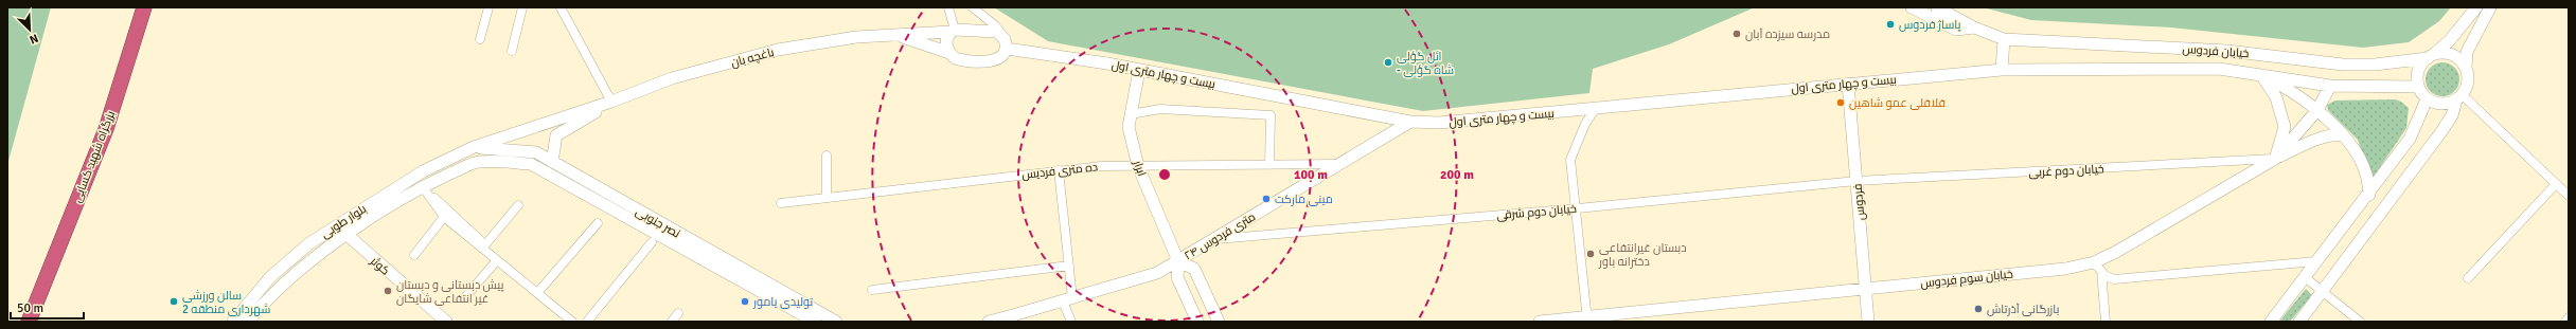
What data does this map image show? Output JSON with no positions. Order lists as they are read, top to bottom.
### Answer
{
  "streets": {
    "highway": ["بزرگراه شهید کسایی"],
    "main road": [
      "خیابان فردوس",
      "باغچه بان",
      "بیست و چهار متری اول",
      "ابرار",
      "فردوس",
      "بلوار طوبی",
      "نصر جنوبی",
      "۲۴ متری فردوس",
      "کوثر",
      "خیابان سوم فردوس"
    ],
    "street": ["ده متری فردیس", "خیابان دوم غربی", "خیابان دوم شرقی"]
  },
  "crossings": [
    ["خیابان فردوس", "بیست و چهار متری اول"],
    ["خیابان فردوس", "خیابان سوم فردوس"],
    ["باغچه بان", "بلوار طوبی"],
    ["بیست و چهار متری اول", "ابرار"],
    ["بیست و چهار متری اول", "فردوس"],
    ["بیست و چهار متری اول", "۲۴ متری فردوس"],
    ["ابرار", "ده متری فردیس"],
    ["ابرار", "۲۴ متری فردوس"],
    ["ده متری فردیس", "۲۴ متری فردوس"],
    ["خیابان دوم غربی", "فردوس"],
    ["خیابان دوم غربی", "خیابان دوم شرقی"],
    ["خیابان دوم غربی", "خیابان سوم فردوس"],
    ["فردوس", "خیابان دوم شرقی"],
    ["فردوس", "خیابان سوم فردوس"],
    ["خیابان دوم شرقی", "۲۴ متری فردوس"],
    ["بلوار طوبی", "نصر جنوبی"],
    ["بلوار طوبی", "کوثر"]
  ],
  "places": [
    "پاساژ فردوس",
    "مدرسه سیزده آبان",
    "ائل گؤلی - شاه گؤلی",
    "فلافلی عمو شاهین",
    "مینی مارکت",
    "دبستان غیرانتفاعی دخترانه باور",
    "پیش دبستانی و دبستان غیر انتفاعی شایگان",
    "سالن ورزشی شهرداری منطقه 2",
    "تولیدی یامور",
    "بازرگانی آذرتاش"
  ],
  "scale_bar": "50 m",
  "north": "bottom right",
  "rings": ["100 m", "200 m"]
}
